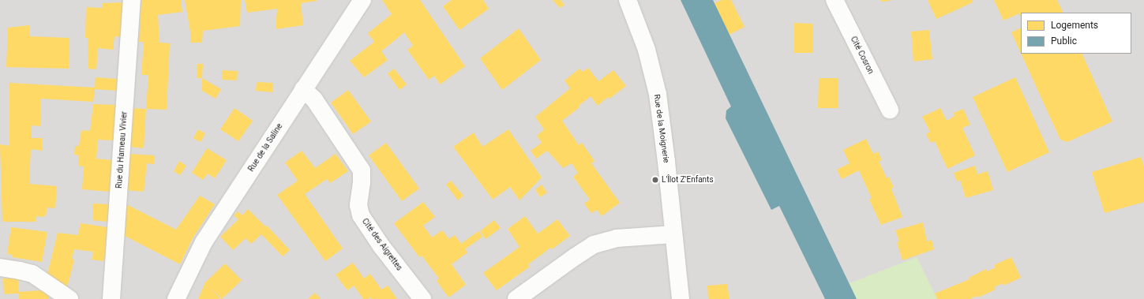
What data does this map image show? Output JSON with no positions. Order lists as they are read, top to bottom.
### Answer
{
  "streets": {
    "street": [
      "Cité Cosron",
      "Rue de la Moignerie",
      "Rue de la Saline",
      "Rue du Hameau Vivier",
      "Cité des Aigrettes"
    ]
  },
  "crossings": [
    ["Rue de la Saline", "Cité des Aigrettes"]
  ],
  "places": ["L'Îlot Z'Enfants"],
  "legend": ["Logements", "Public"]
}
